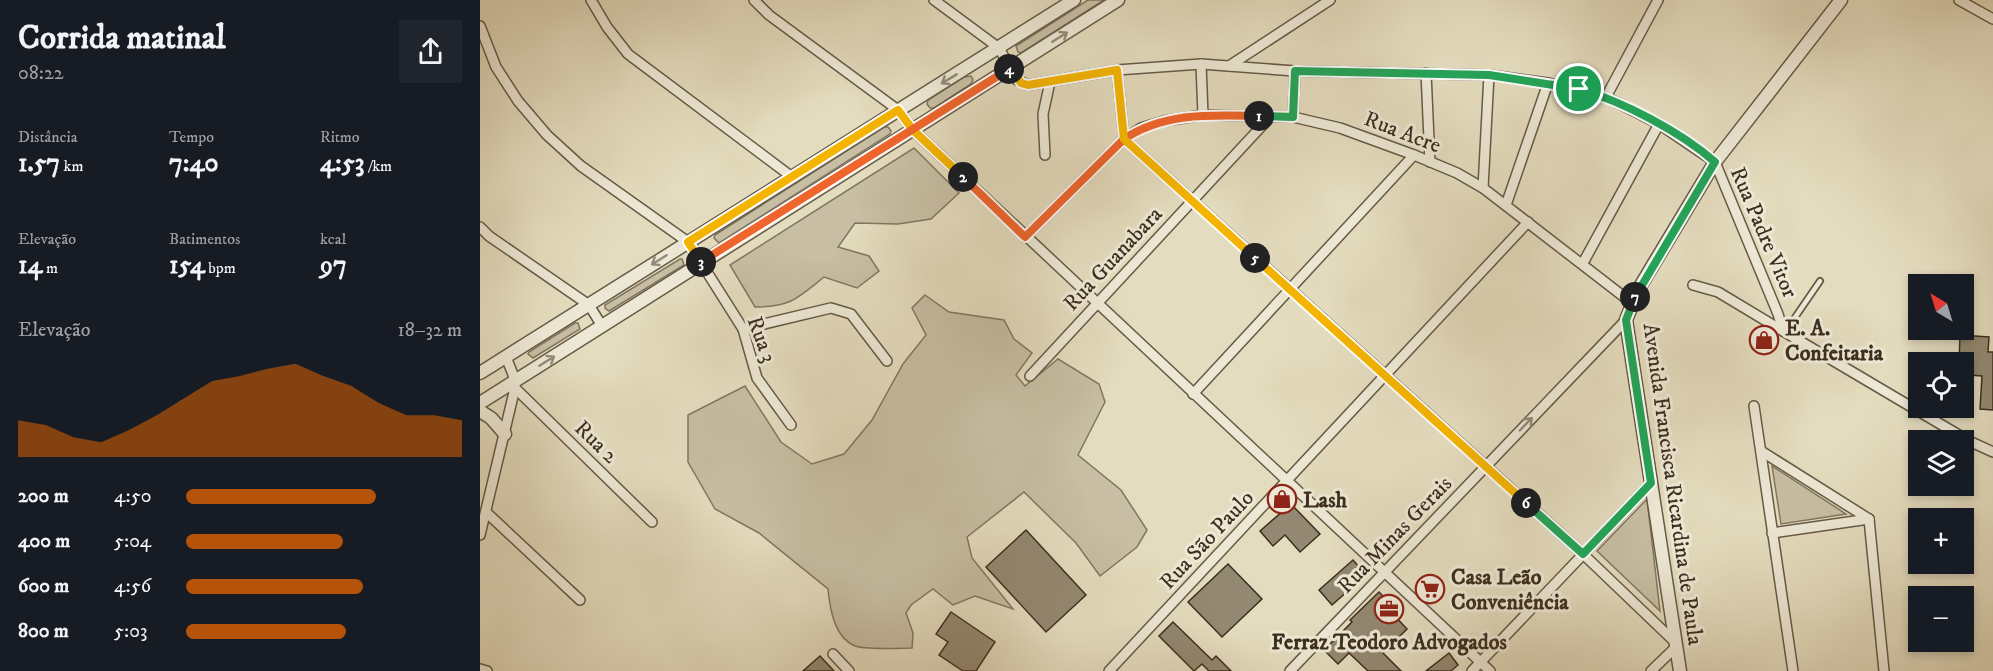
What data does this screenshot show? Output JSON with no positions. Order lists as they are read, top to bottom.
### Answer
{
  "streets": {
    "street": [
      "Rua Acre",
      "Rua Padre Vitor",
      "Rua Guanabara",
      "Rua 3",
      "Rua 2",
      "Avenida Francisca Ricardina de Paula",
      "Rua Minas Gerais",
      "Rua São Paulo"
    ]
  },
  "crossings": [
    ["Rua Acre", "Rua Guanabara"],
    ["Rua Acre", "Avenida Francisca Ricardina de Paula"],
    ["Rua Acre", "Rua São Paulo"],
    ["Rua Padre Vitor", "Avenida Francisca Ricardina de Paula"],
    ["Avenida Francisca Ricardina de Paula", "Rua Minas Gerais"]
  ],
  "one_way": ["Rua Minas Gerais"],
  "places": {
    "shop": ["E. A. Confeitaria", "Lash"],
    "supermarket": ["Casa Leão Conveniência"],
    "office": ["Ferraz Teodoro Advogados"]
  },
  "north": "top left",
  "page": {
    "heading": ["Corrida matinal", "08:22"],
    "pins": [
      "4",
      "1",
      "2",
      "5",
      "3",
      "7",
      "6"
    ],
    "stats": [
      ["Distância", "1.57 km"],
      ["Tempo", "7:40"],
      ["Ritmo", "4:53 /km"],
      ["Elevação", "14 m"],
      ["Batimentos", "154 bpm"],
      ["kcal", "97"]
    ],
    "map_buttons": ["+", "−"],
    "chart": ["Elevação", "18–32 m"],
    "list": [
      {
        "name": "200 m",
        "note": "4:50"
      },
      {
        "name": "400 m",
        "note": "5:04"
      },
      {
        "name": "600 m",
        "note": "4:56"
      },
      {
        "name": "800 m",
        "note": "5:03"
      }
    ]
  }
}
